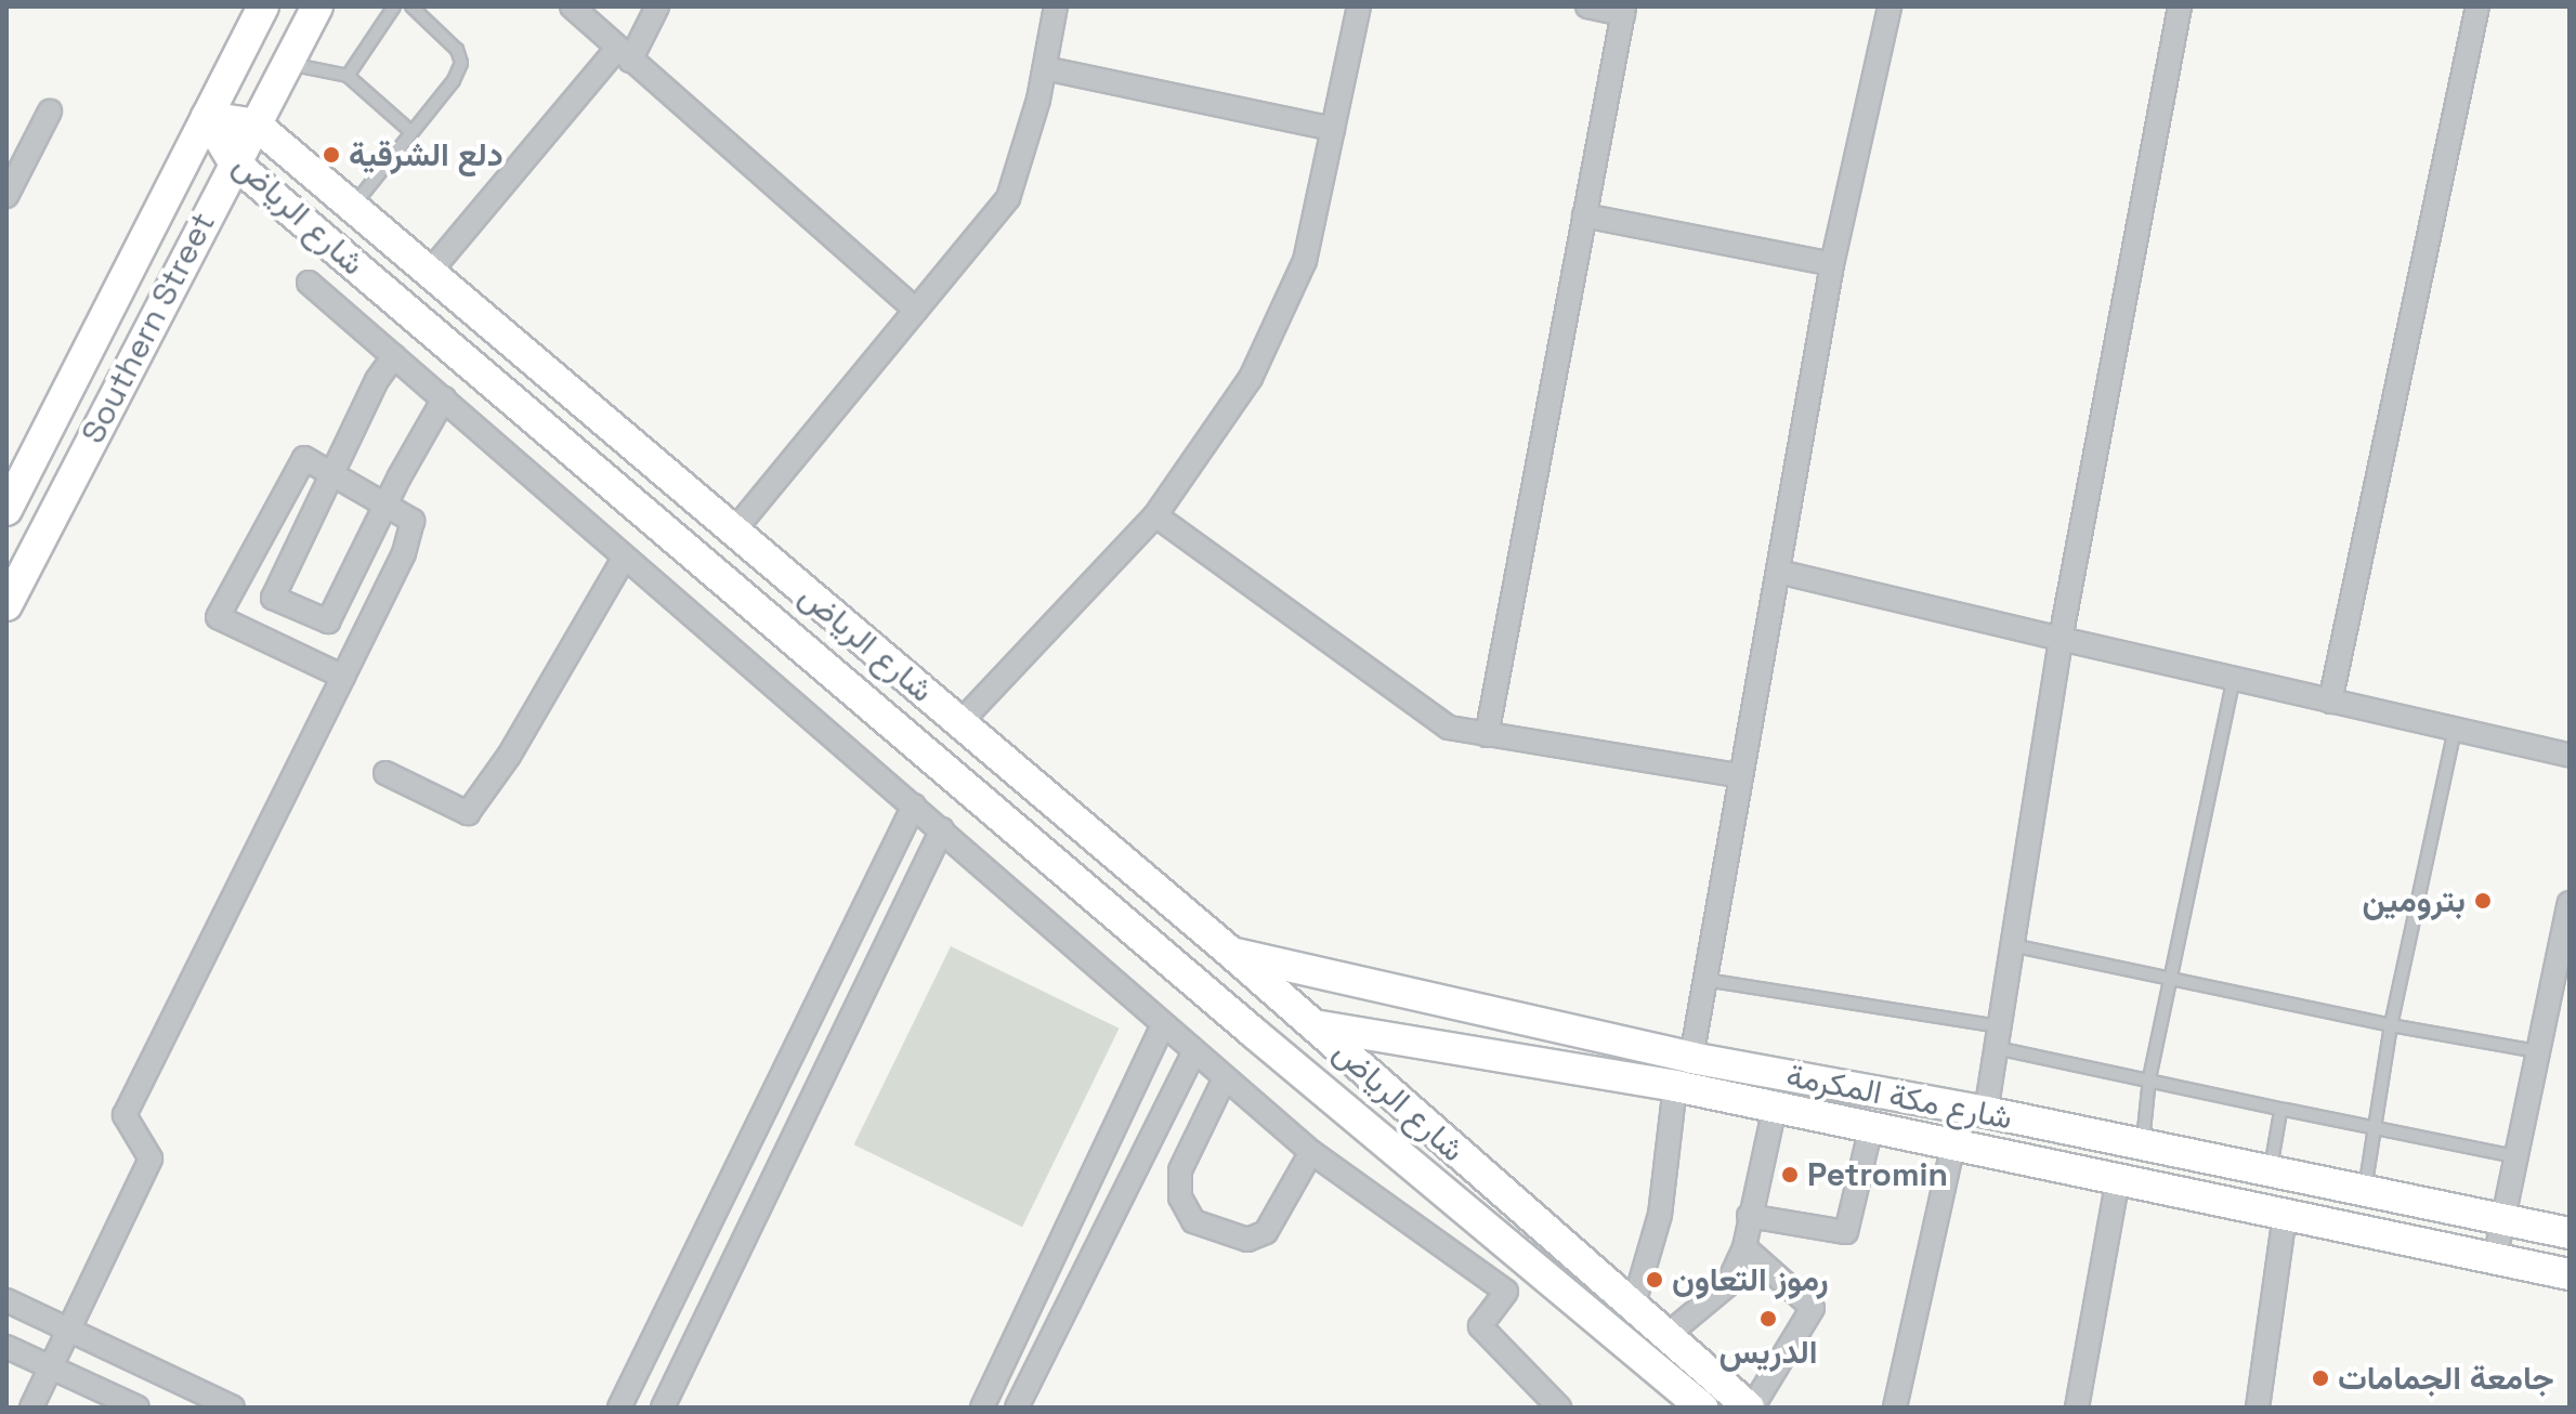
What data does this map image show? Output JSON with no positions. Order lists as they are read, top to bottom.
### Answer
{
  "streets": {
    "main road": ["شارع الرياض", "Southern Street", "شارع مكة المكرمة"]
  },
  "crossings": [
    ["شارع الرياض", "Southern Street"],
    ["شارع الرياض", "شارع مكة المكرمة"]
  ],
  "places": [
    "دلع الشرقية",
    "بترومين",
    "Petromin",
    "رموز التعاون",
    "الدريس",
    "جامعة الجمامات"
  ]
}
